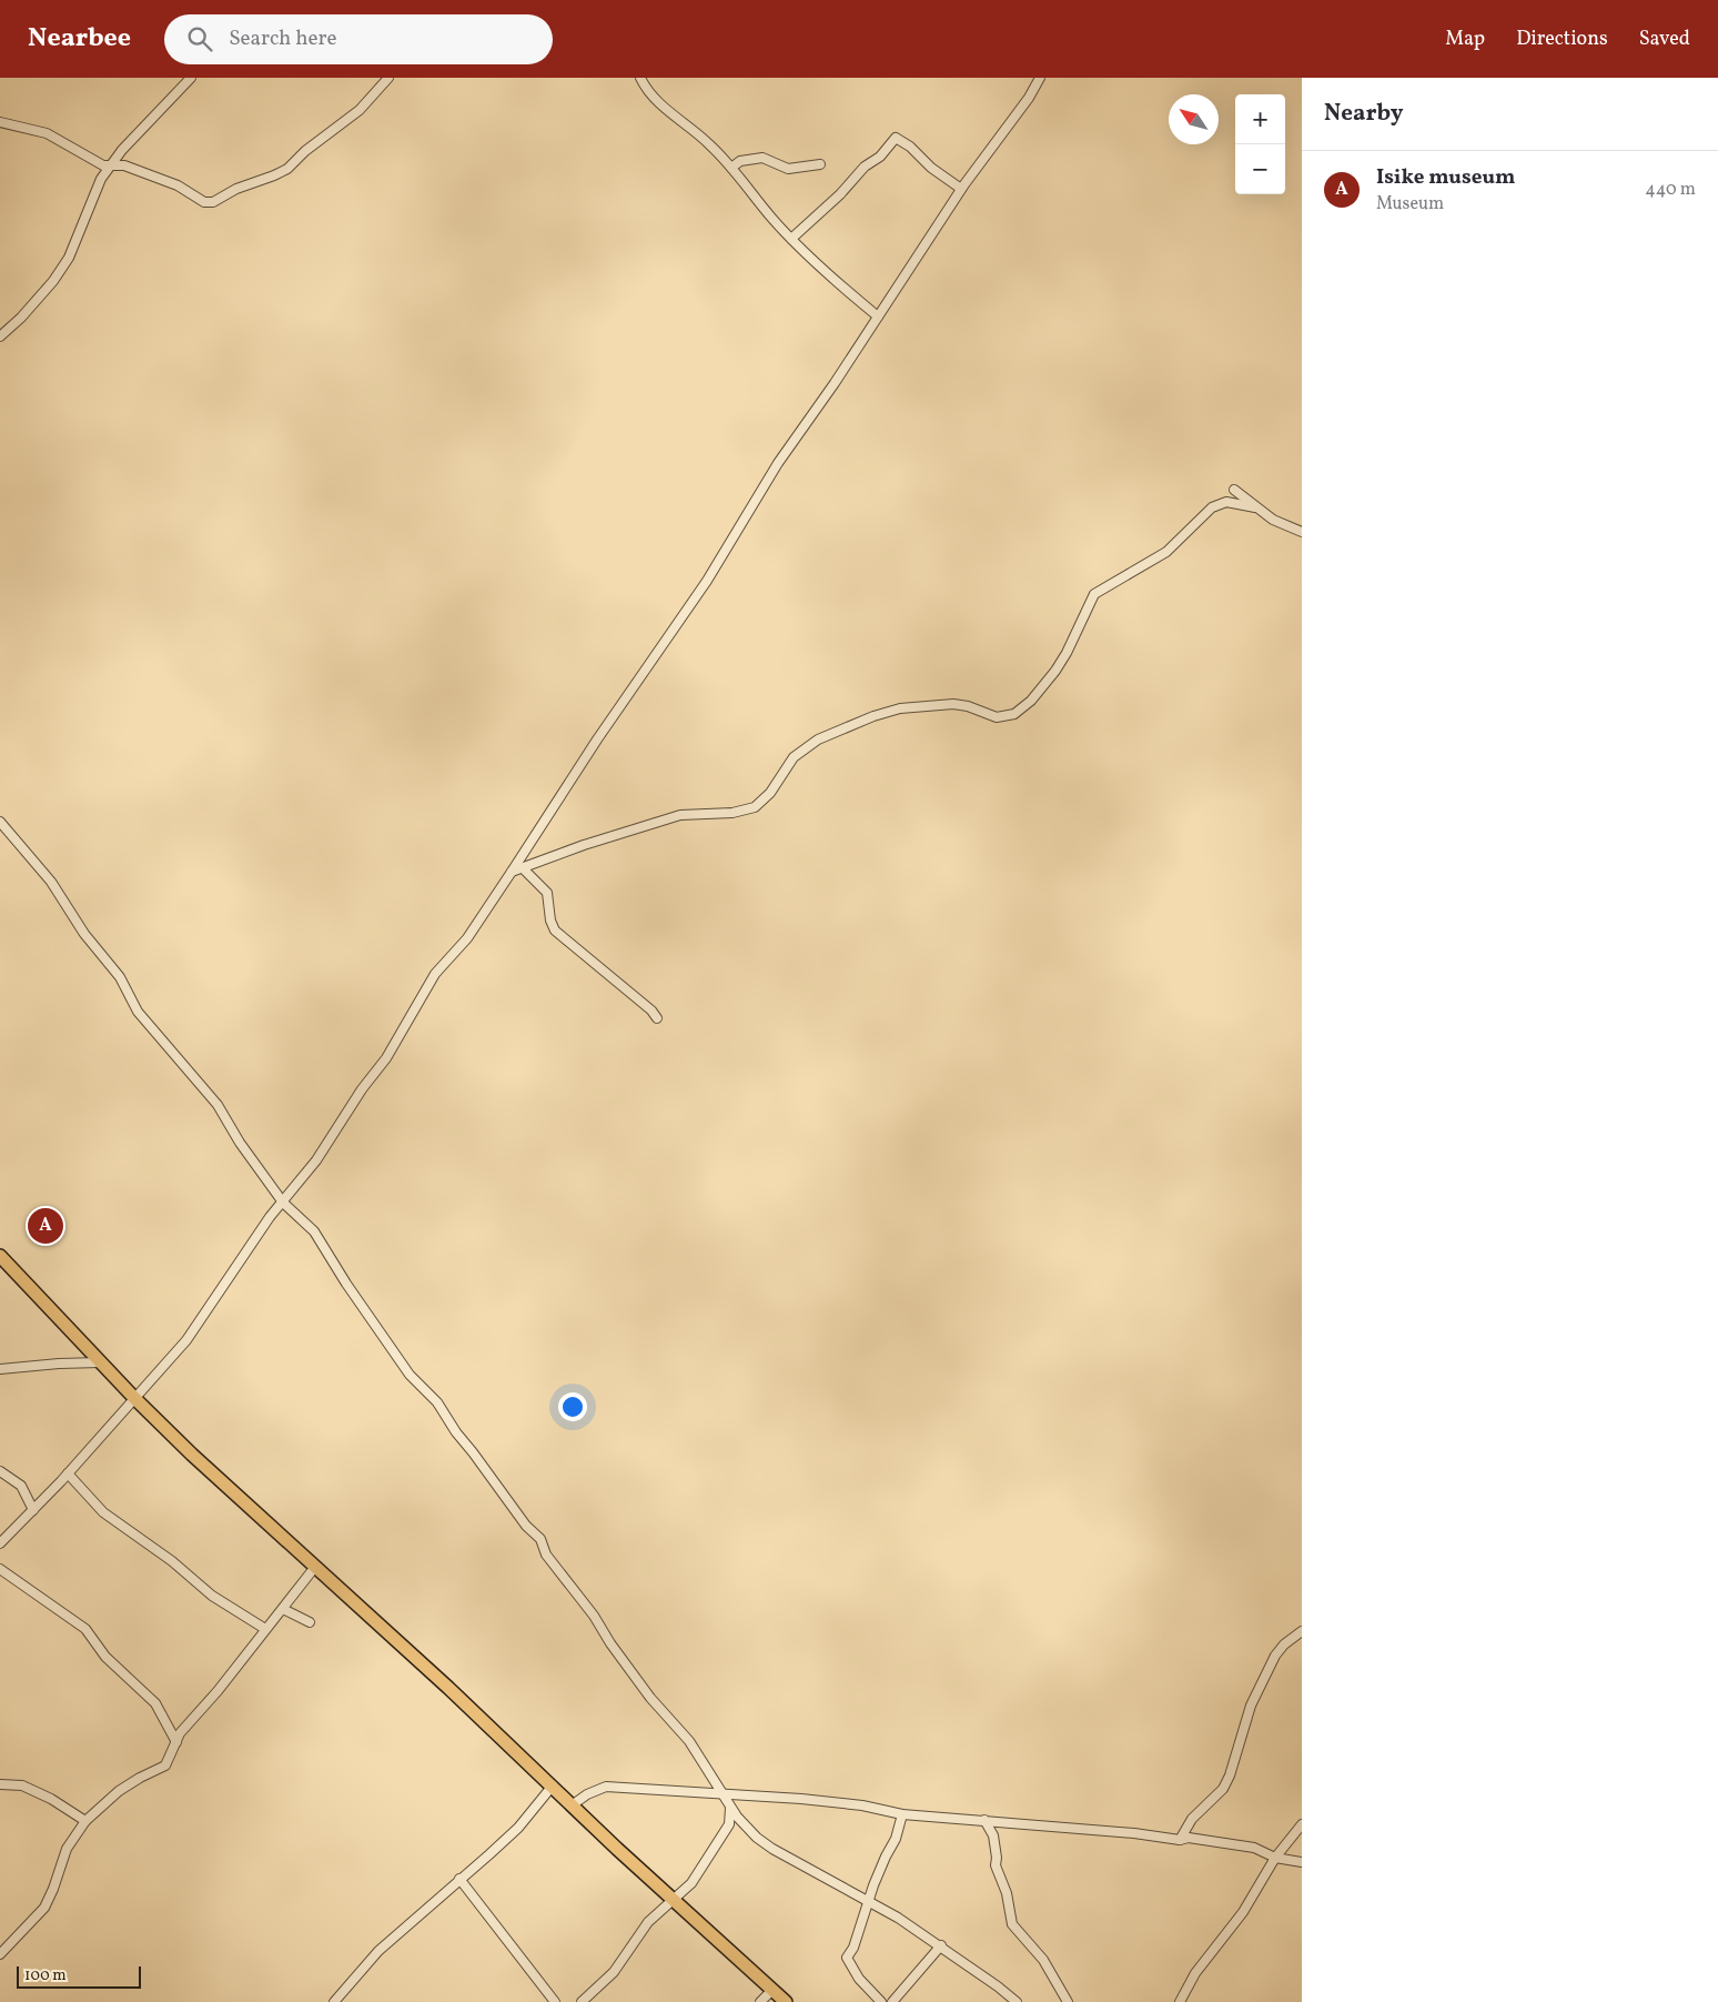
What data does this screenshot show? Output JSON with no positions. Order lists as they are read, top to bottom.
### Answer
{
  "scale_bar": "100 m",
  "north": "top left",
  "page": {
    "header": "Nearbee",
    "search": "Search here",
    "nav": ["Map", "Directions", "Saved"],
    "heading": "Nearby",
    "map_buttons": ["+", "−"],
    "list": [
      {
        "mark": "A",
        "name": "Isike museum",
        "note": "Museum",
        "value": "440 m"
      }
    ],
    "pins": "A",
    "scale": "100 m"
  }
}
